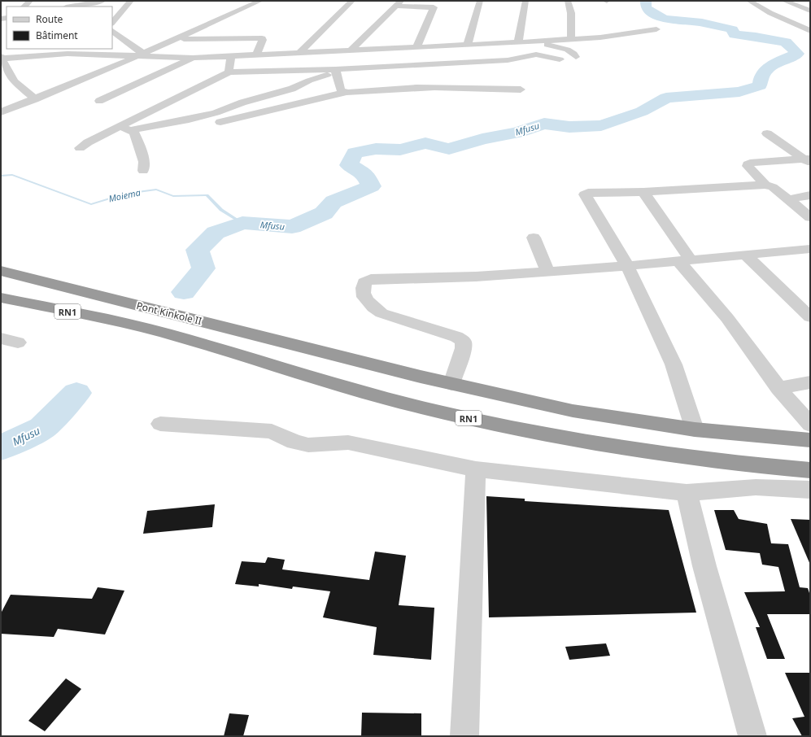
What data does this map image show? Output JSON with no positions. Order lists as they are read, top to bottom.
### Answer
{
  "streets": {
    "highway": ["RN1", "Pont Kinkole II"]
  },
  "crossings": [
    ["RN1", "Pont Kinkole II"]
  ],
  "water": ["Mfusu", "Moiema"],
  "legend": ["Route", "Bâtiment"]
}
